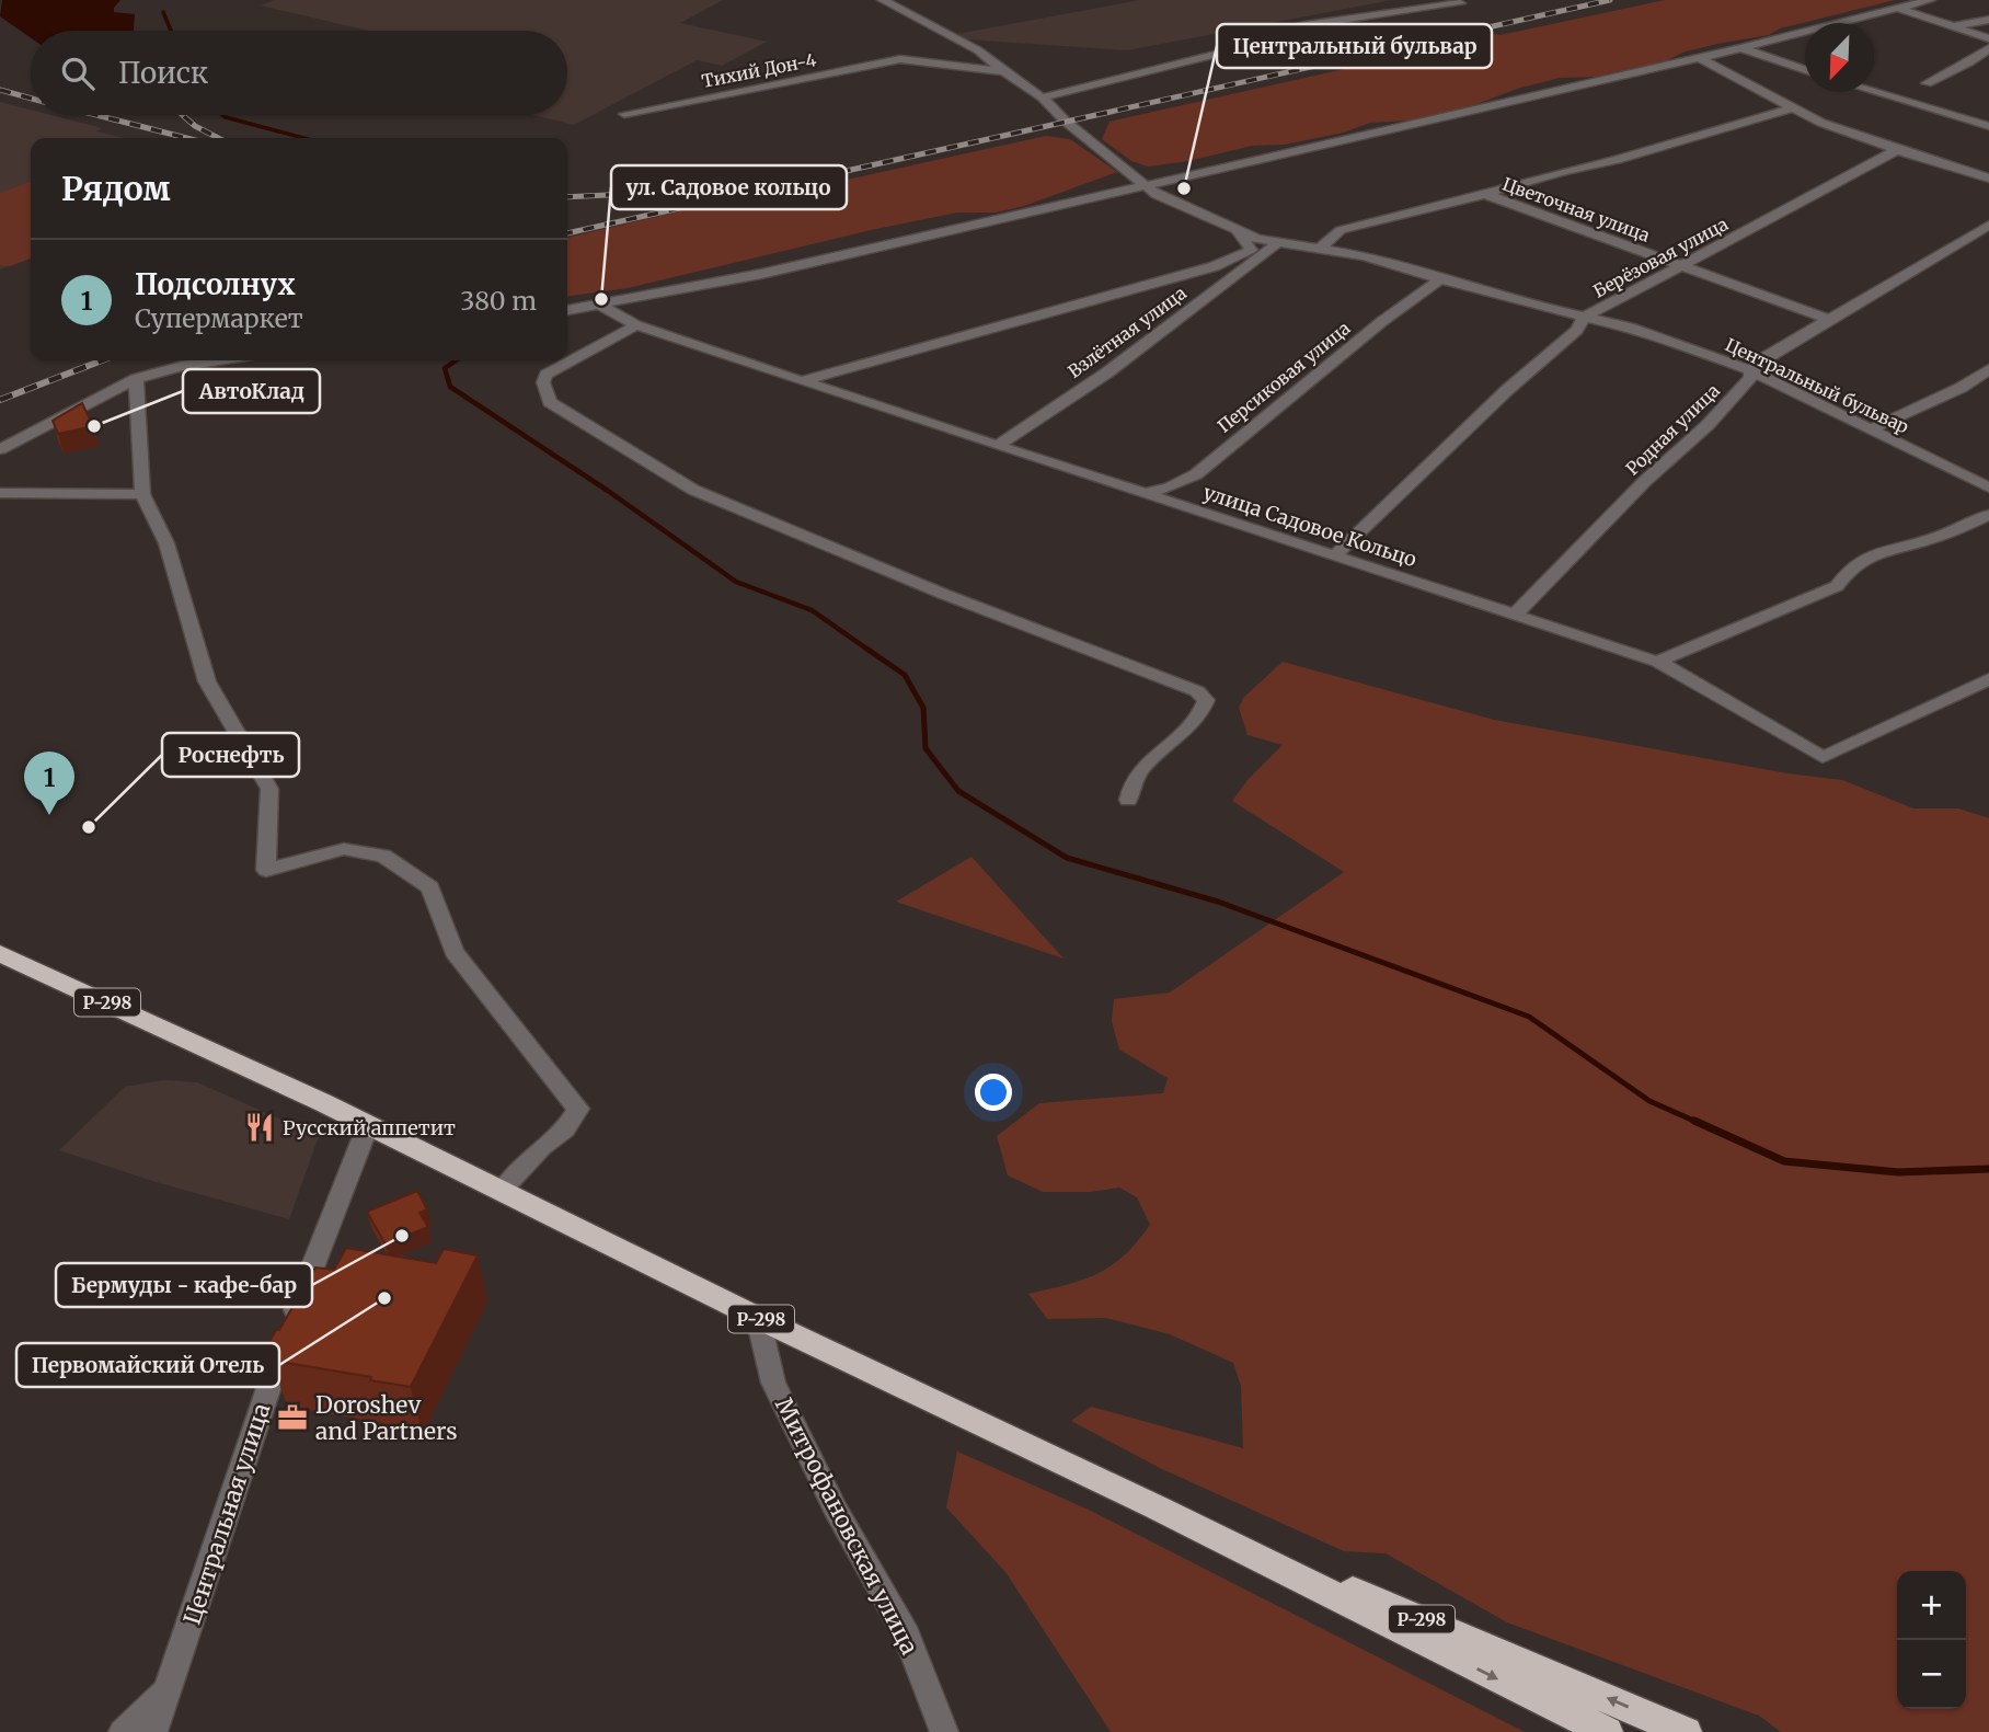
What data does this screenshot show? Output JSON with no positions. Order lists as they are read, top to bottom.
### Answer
{
  "streets": {
    "highway": ["Р-298"],
    "street": [
      "Тихий Дон-4",
      "Цветочная улица",
      "Берёзовая улица",
      "Взлётная улица",
      "Персиковая улица",
      "Центральный бульвар",
      "Родная улица",
      "улица Садовое Кольцо",
      "Центральная улица",
      "Митрофановская улица"
    ]
  },
  "crossings": [
    ["Тихий Дон-4", "Центральный бульвар"],
    ["Цветочная улица", "Берёзовая улица"],
    ["Цветочная улица", "Родная улица"],
    ["Берёзовая улица", "Центральный бульвар"],
    ["Берёзовая улица", "улица Садовое Кольцо"],
    ["Взлётная улица", "Центральный бульвар"],
    ["Взлётная улица", "улица Садовое Кольцо"],
    ["Персиковая улица", "Центральный бульвар"],
    ["Персиковая улица", "улица Садовое Кольцо"],
    ["Центральный бульвар", "Родная улица"],
    ["Родная улица", "улица Садовое Кольцо"],
    ["Р-298", "Центральная улица"],
    ["Р-298", "Митрофановская улица"]
  ],
  "places": {
    "other": [
      "Центральный бульвар",
      "ул. Садовое кольцо",
      "АвтоКлад",
      "Роснефть",
      "Бермуды - кафе-бар",
      "Первомайский Отель"
    ],
    "restaurant": ["Русский аппетит"],
    "office": ["Doroshev and Partners"]
  },
  "north": "bottom left",
  "page": {
    "search": "Поиск",
    "heading": "Рядом",
    "list": [
      {
        "mark": "1",
        "name": "Подсолнух",
        "note": "Супермаркет",
        "value": "380 m"
      }
    ],
    "pins": "1",
    "map_buttons": ["+", "−"]
  }
}
